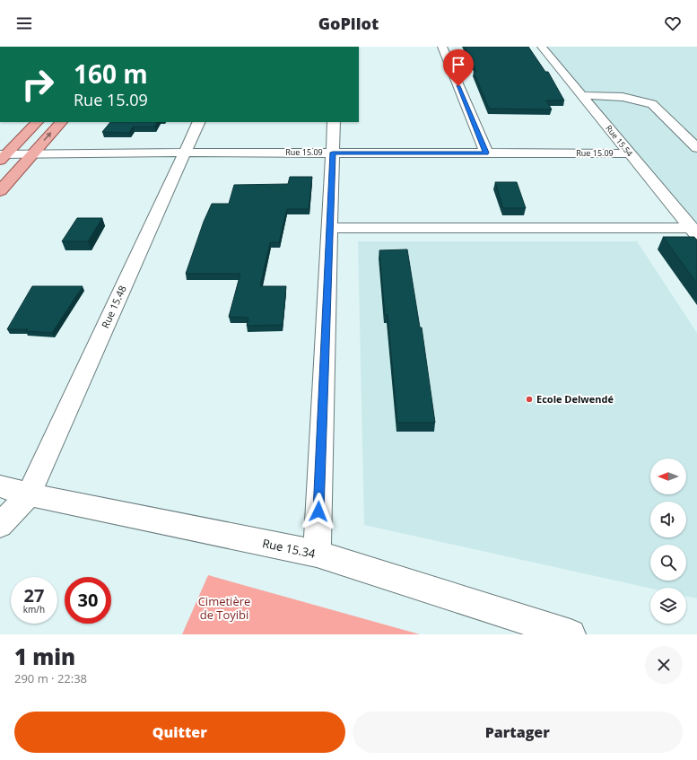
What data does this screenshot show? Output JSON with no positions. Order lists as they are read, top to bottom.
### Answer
{
  "streets": {
    "street": [
      "Rue 15.54",
      "Rue 15.09",
      "Rue 15.48",
      "Rue 15.34"
    ]
  },
  "crossings": [
    ["Rue 15.54", "Rue 15.09"],
    ["Rue 15.09", "Rue 15.48"],
    ["Rue 15.48", "Rue 15.34"]
  ],
  "parks": ["Cimetière de Toyibi"],
  "places": ["Ecole Delwendé"],
  "north": "left",
  "page": {
    "header": "GoPilot",
    "turn": ["160 m", "Rue 15.09"],
    "speed": "27 km/h",
    "limit": "30",
    "heading": ["1 min", "290 m · 22:38"],
    "buttons": ["Quitter", "Partager"]
  }
}
